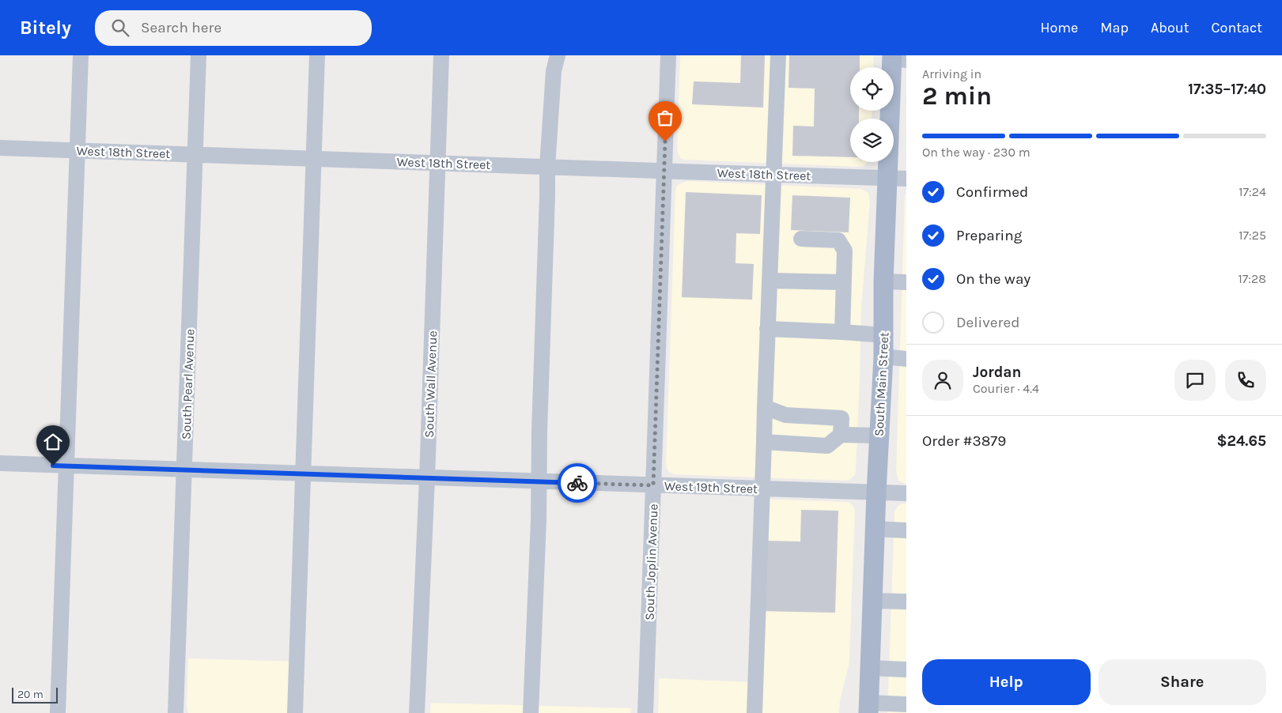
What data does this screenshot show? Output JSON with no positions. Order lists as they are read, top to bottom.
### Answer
{
  "streets": {
    "main road": ["South Main Street"],
    "street": [
      "West 18th Street",
      "South Pearl Avenue",
      "South Wall Avenue",
      "West 19th Street",
      "South Joplin Avenue"
    ]
  },
  "crossings": [
    ["West 18th Street", "South Pearl Avenue"],
    ["West 18th Street", "South Wall Avenue"],
    ["West 18th Street", "South Main Street"],
    ["West 18th Street", "South Joplin Avenue"],
    ["South Pearl Avenue", "West 19th Street"],
    ["South Wall Avenue", "West 19th Street"],
    ["South Main Street", "West 19th Street"],
    ["West 19th Street", "South Joplin Avenue"]
  ],
  "scale_bar": "20 m",
  "page": {
    "header": "Bitely",
    "search": "Search here",
    "nav": [
      "Home",
      "Map",
      "About",
      "Contact"
    ],
    "heading": ["2 min", "Arriving in", "17:35–17:40"],
    "panel": [
      "Jordan",
      "Courier · 4.4",
      "Order #3879",
      "$24.65"
    ],
    "bar": "On the way · 230 m",
    "list": [
      ["Confirmed", "17:24"],
      ["Preparing", "17:25"],
      ["On the way", "17:28"],
      "Delivered"
    ],
    "buttons": ["Help", "Share"],
    "scale": "20 m"
  }
}
